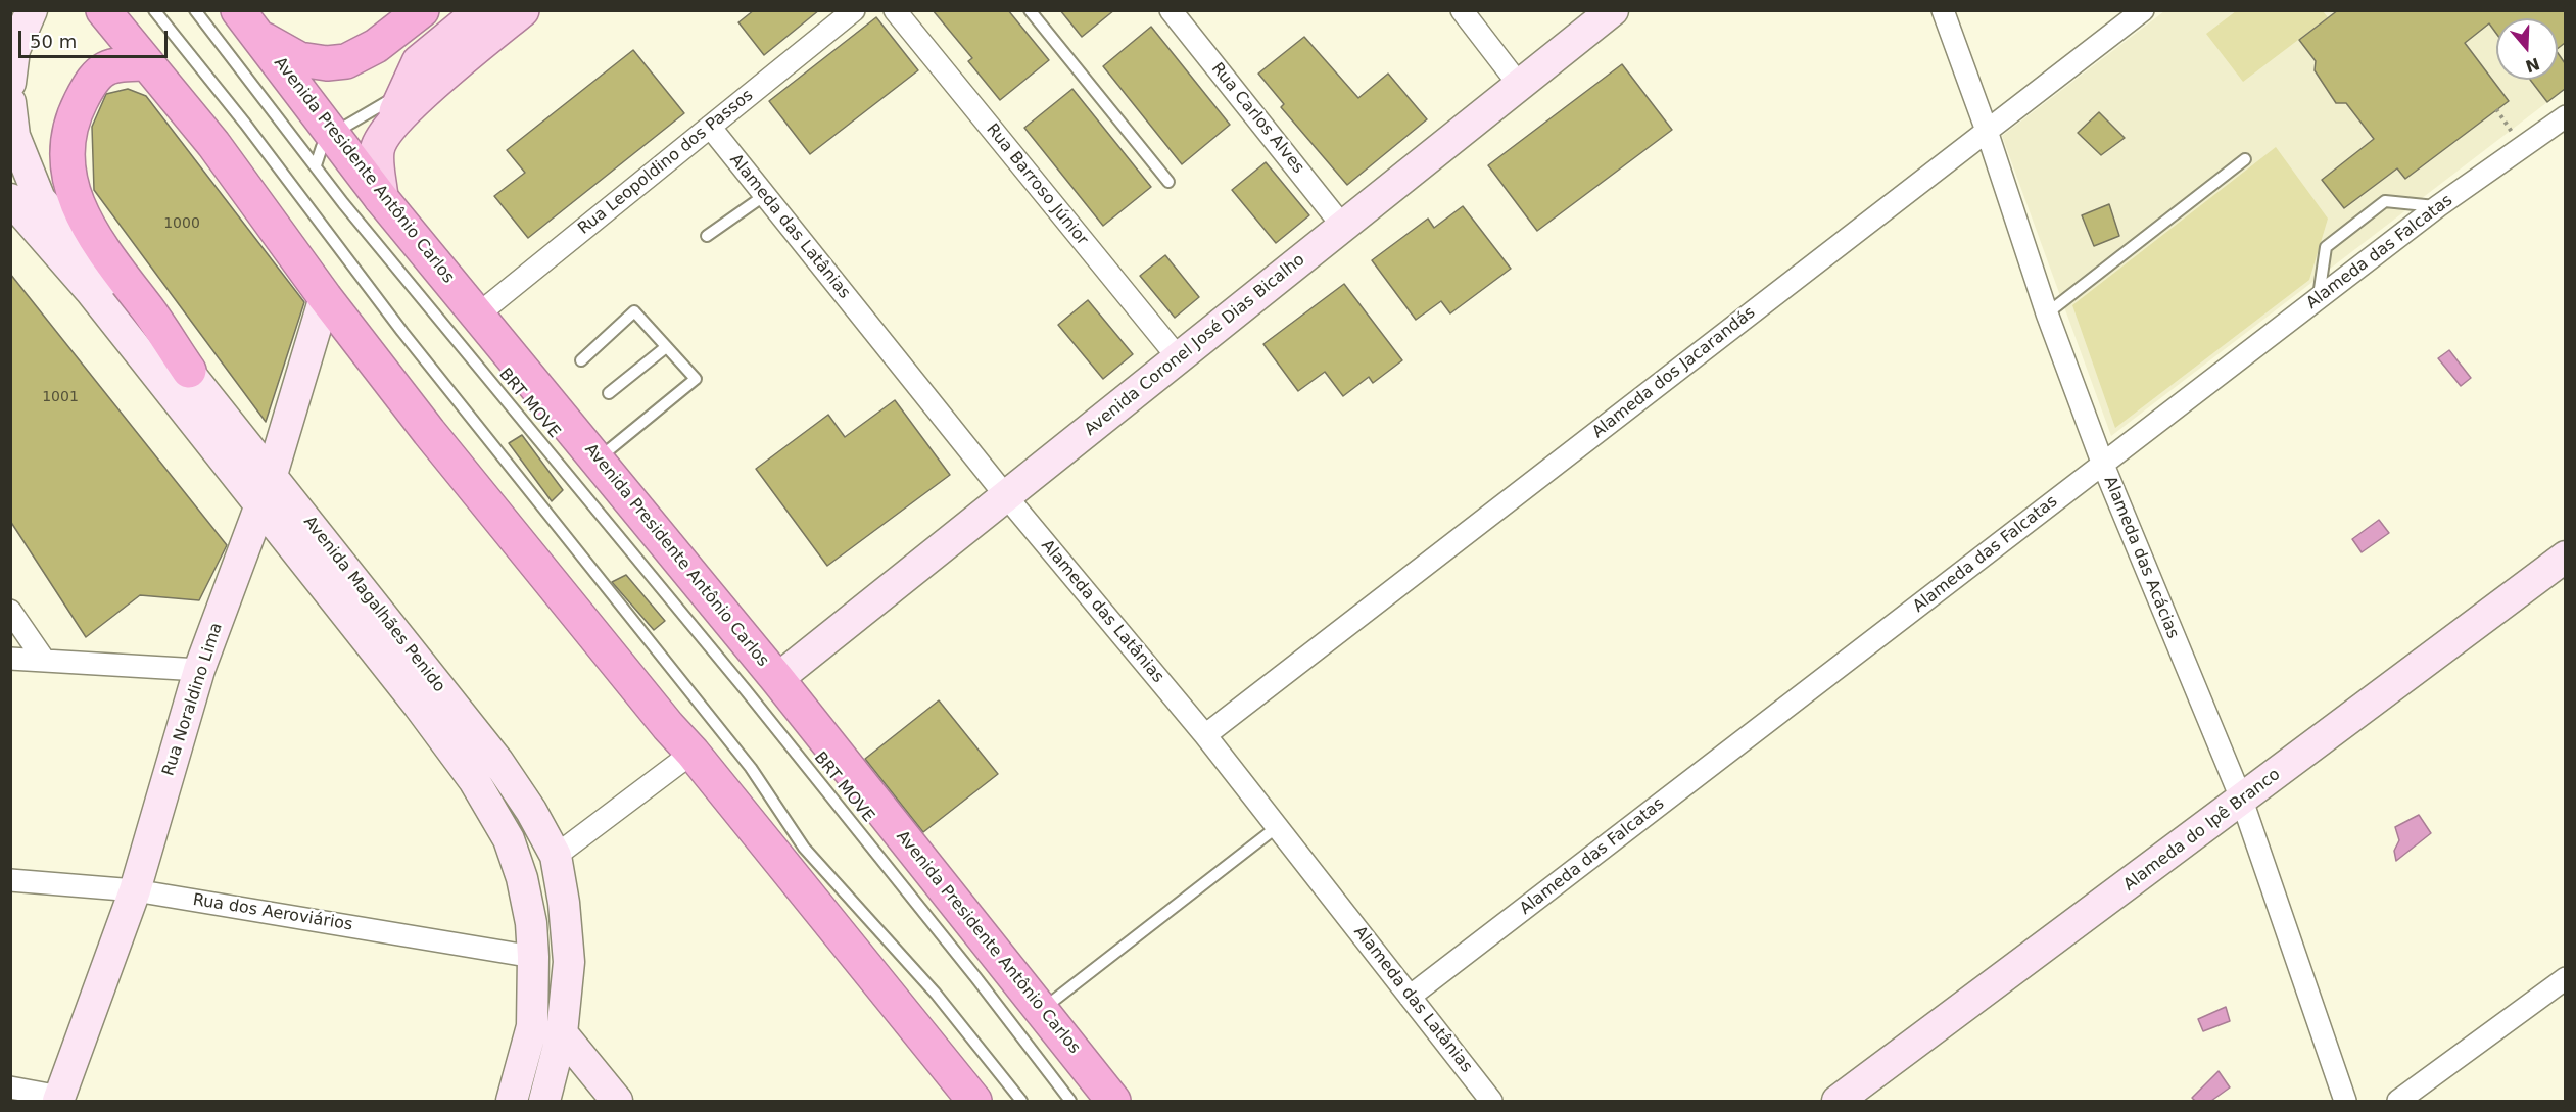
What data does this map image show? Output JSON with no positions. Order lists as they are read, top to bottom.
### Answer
{
  "streets": {
    "highway": ["Avenida Presidente Antônio Carlos"],
    "street": [
      "Rua Carlos Alves",
      "Rua Leopoldino dos Passos",
      "Rua Barroso Júnior",
      "Alameda das Latânias",
      "Alameda das Falcatas",
      "Avenida Coronel José Dias Bicalho",
      "Alameda dos Jacarandás",
      "Alameda das Acácias",
      "Avenida Magalhães Penido",
      "Rua Noraldino Lima",
      "Alameda do Ipê Branco",
      "Rua dos Aeroviários"
    ],
    "lane": ["BRT MOVE"]
  },
  "crossings": [
    ["Rua Carlos Alves", "Avenida Coronel José Dias Bicalho"],
    ["Rua Leopoldino dos Passos", "Avenida Presidente Antônio Carlos"],
    ["Rua Leopoldino dos Passos", "Alameda das Latânias"],
    ["Avenida Presidente Antônio Carlos", "Avenida Coronel José Dias Bicalho"],
    ["Rua Barroso Júnior", "Avenida Coronel José Dias Bicalho"],
    ["Alameda das Latânias", "Alameda das Falcatas"],
    ["Alameda das Latânias", "Avenida Coronel José Dias Bicalho"],
    ["Alameda das Latânias", "Alameda dos Jacarandás"],
    ["Alameda das Falcatas", "Alameda das Acácias"],
    ["Alameda dos Jacarandás", "Alameda das Acácias"],
    ["Alameda das Acácias", "Alameda do Ipê Branco"],
    ["Avenida Magalhães Penido", "Rua Noraldino Lima"],
    ["Avenida Magalhães Penido", "Rua dos Aeroviários"],
    ["Rua Noraldino Lima", "Rua dos Aeroviários"]
  ],
  "house_numbers": ["1000", "1001"],
  "scale_bar": "50 m",
  "north": "bottom"
}
